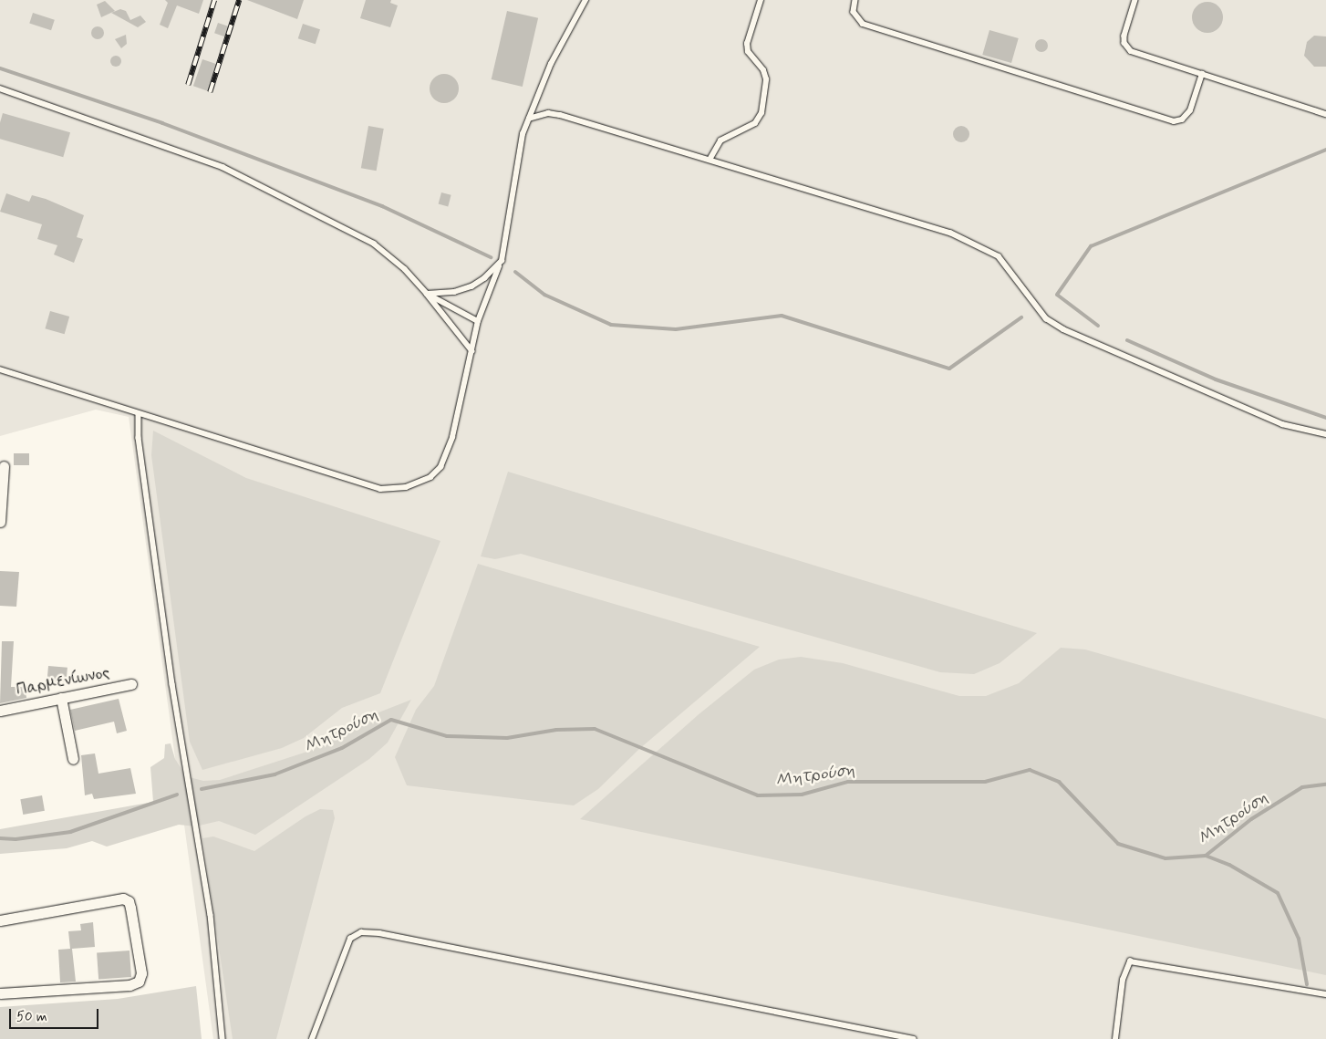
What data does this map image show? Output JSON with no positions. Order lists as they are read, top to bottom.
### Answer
{
  "streets": {
    "street": ["Παρμενίωνος"]
  },
  "water": ["Μητρούση"],
  "scale_bar": "50 m"
}
